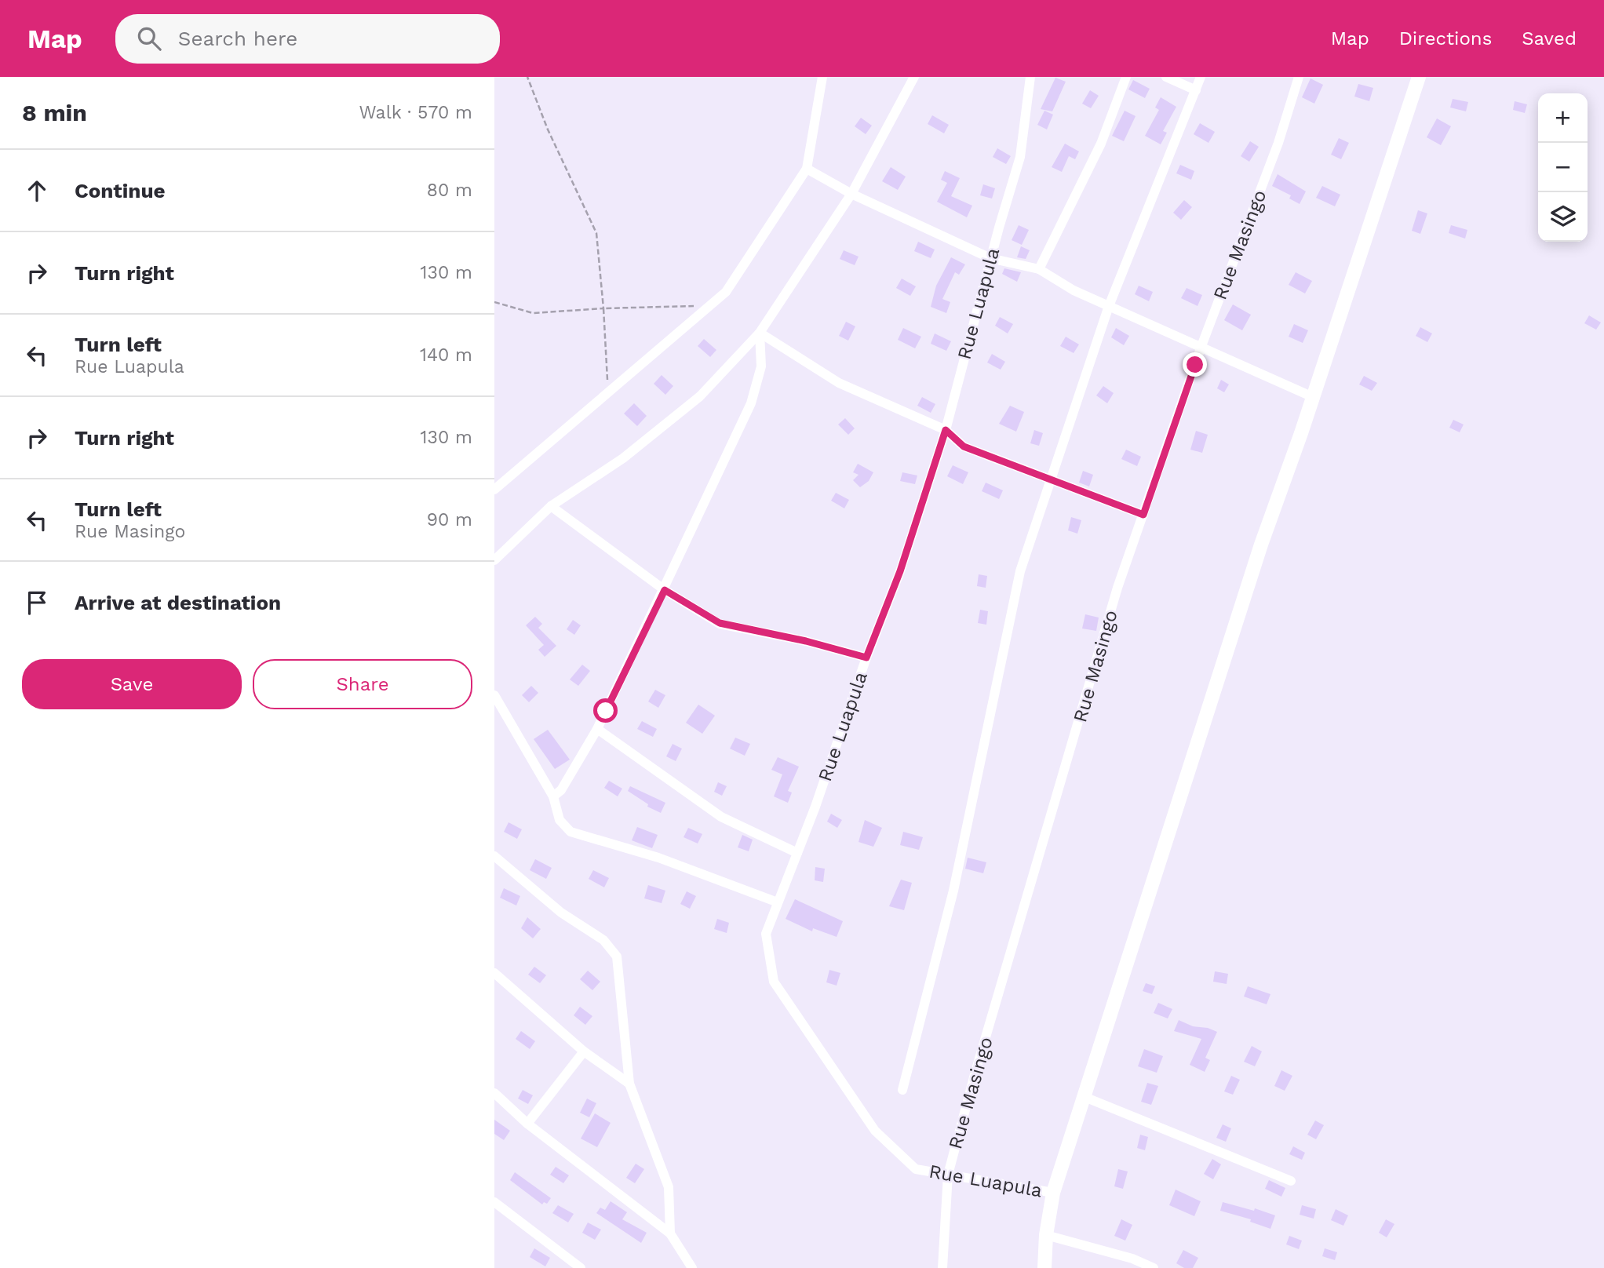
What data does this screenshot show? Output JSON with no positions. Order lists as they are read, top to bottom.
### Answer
{
  "streets": {
    "street": ["Rue Masingo", "Rue Luapula"]
  },
  "crossings": [
    ["Rue Masingo", "Rue Luapula"]
  ],
  "page": {
    "header": "Map",
    "search": "Search here",
    "nav": ["Map", "Directions", "Saved"],
    "heading": ["8 min", "Walk · 570 m"],
    "map_buttons": ["+", "−"],
    "list": [
      ["Continue", "80 m"],
      ["Turn right", "130 m"],
      ["Turn left", "Rue Luapula", "140 m"],
      ["Turn right", "130 m"],
      ["Turn left", "Rue Masingo", "90 m"],
      "Arrive at destination"
    ],
    "buttons": ["Save", "Share"]
  }
}
